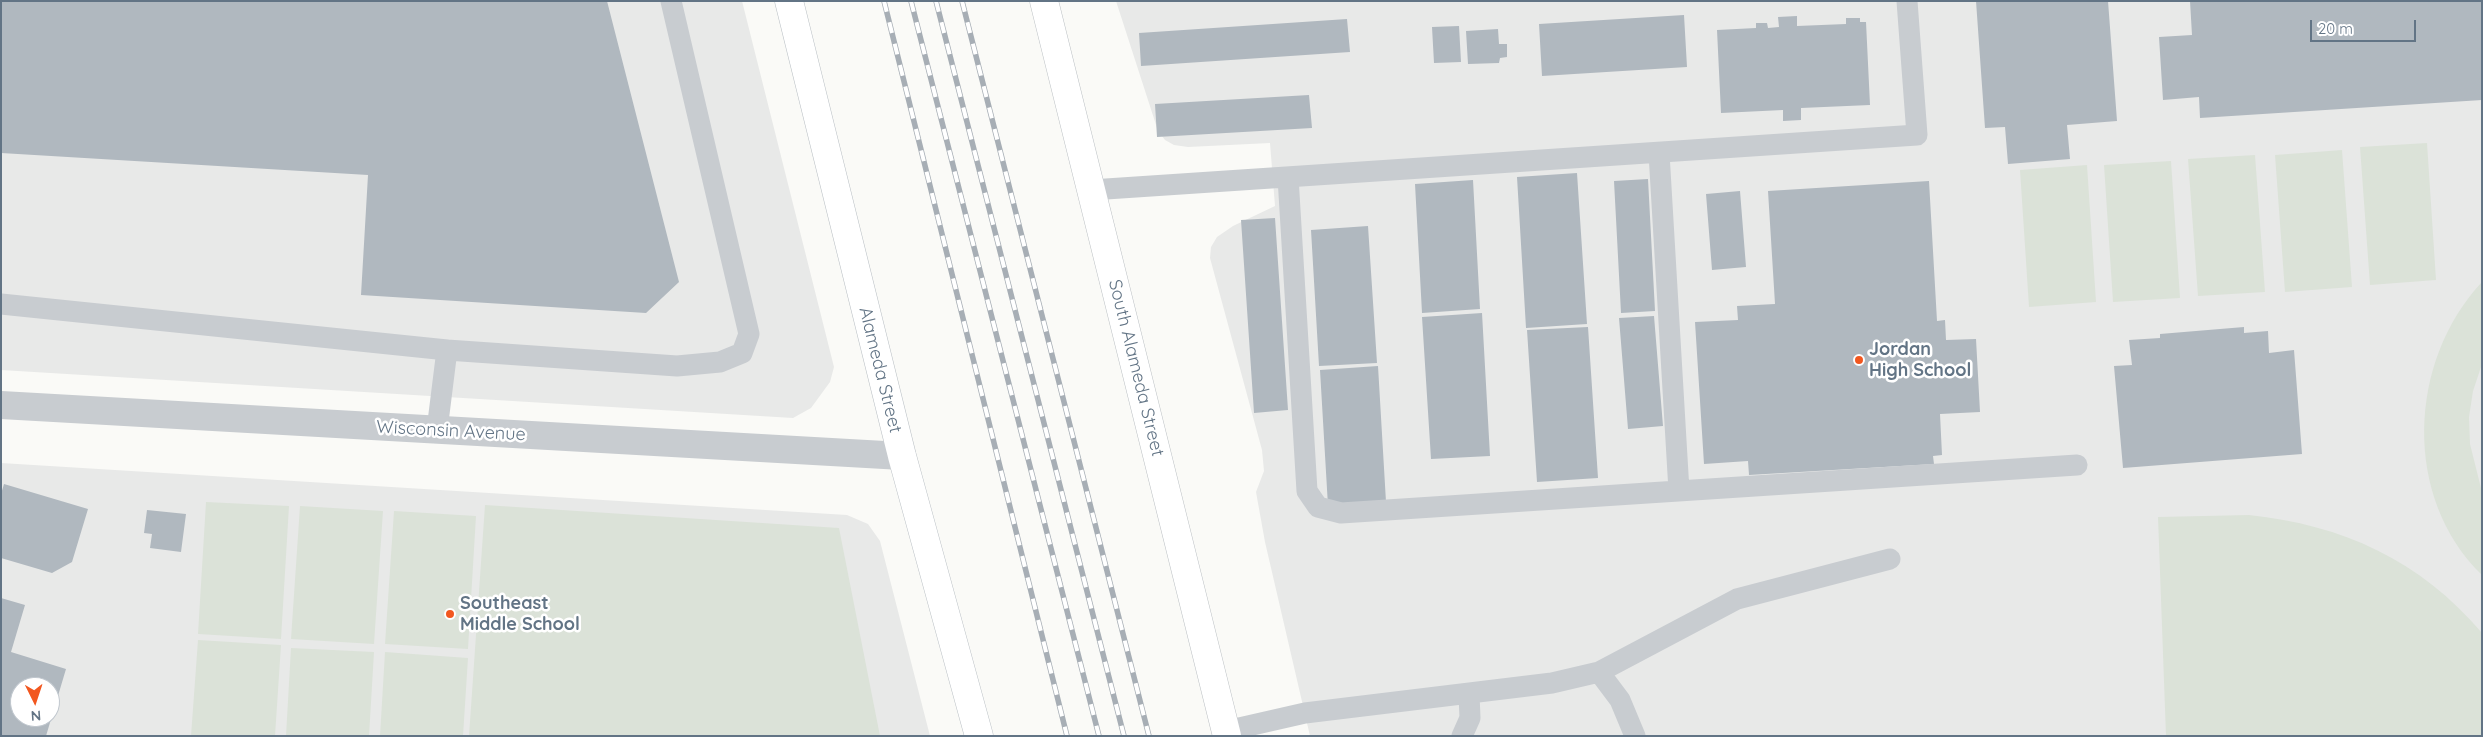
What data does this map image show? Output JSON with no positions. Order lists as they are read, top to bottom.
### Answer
{
  "streets": {
    "street": ["South Alameda Street", "Alameda Street", "Wisconsin Avenue"]
  },
  "crossings": [
    ["Alameda Street", "Wisconsin Avenue"]
  ],
  "places": ["Jordan High School", "Southeast Middle School"],
  "scale_bar": "20 m",
  "north": "bottom"
}
